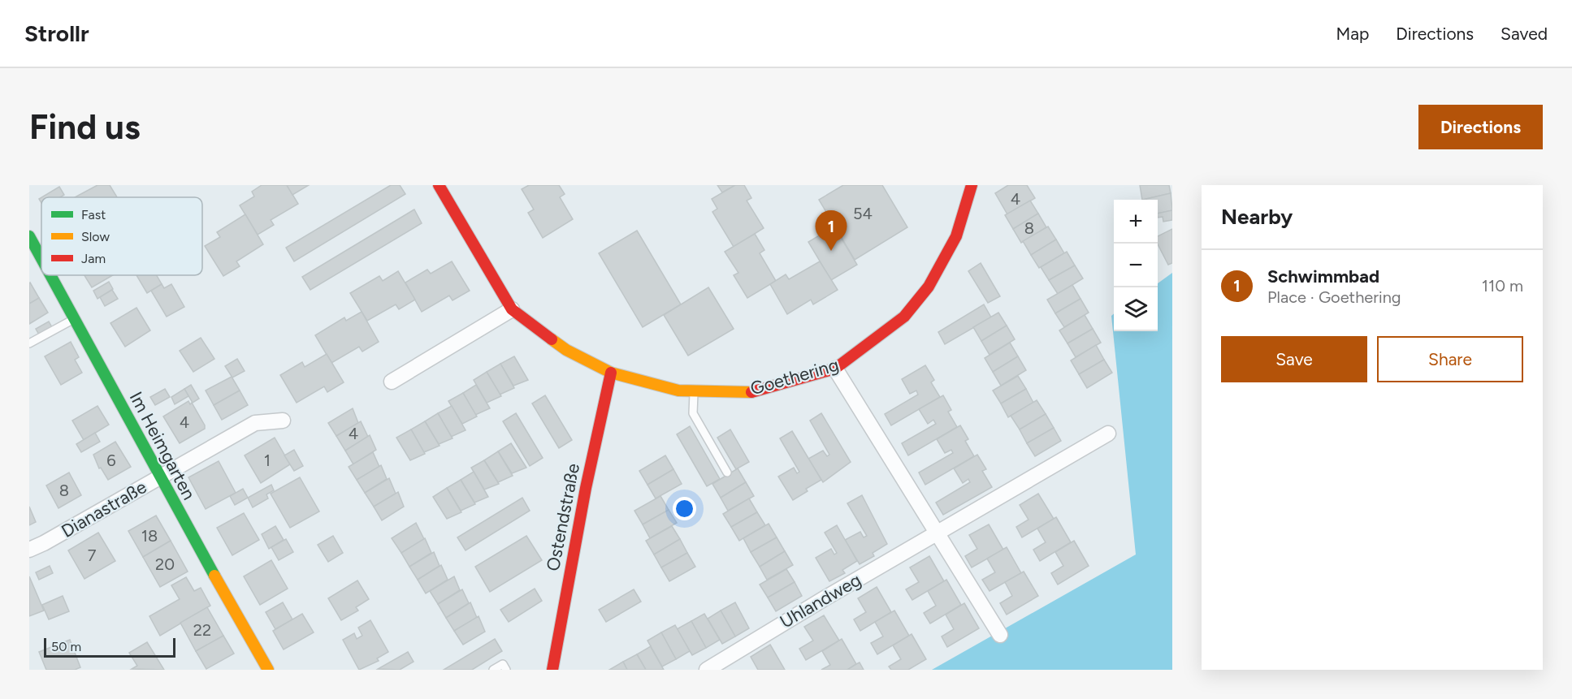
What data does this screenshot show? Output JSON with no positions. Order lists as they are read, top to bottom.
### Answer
{
  "streets": {
    "street": [
      "Goethering",
      "Im Heimgarten",
      "Dianastraße",
      "Ostendstraße",
      "Uhlandweg"
    ]
  },
  "crossings": [
    ["Goethering", "Ostendstraße"],
    ["Im Heimgarten", "Dianastraße"]
  ],
  "house_numbers": [
    "4",
    "54",
    "8",
    "4",
    "4",
    "6",
    "1",
    "8",
    "18",
    "7",
    "20",
    "22"
  ],
  "legend": ["Fast", "Slow", "Jam"],
  "scale_bar": "50 m",
  "page": {
    "header": "Strollr",
    "nav": ["Map", "Directions", "Saved"],
    "buttons": [
      "Directions",
      ["Save", "Share"]
    ],
    "title": "Find us",
    "heading": "Nearby",
    "map_buttons": ["+", "−"],
    "pins": "1",
    "list": [
      {
        "mark": "1",
        "name": "Schwimmbad",
        "note": "Place · Goethering",
        "value": "110 m"
      }
    ],
    "scale": "50 m"
  }
}
